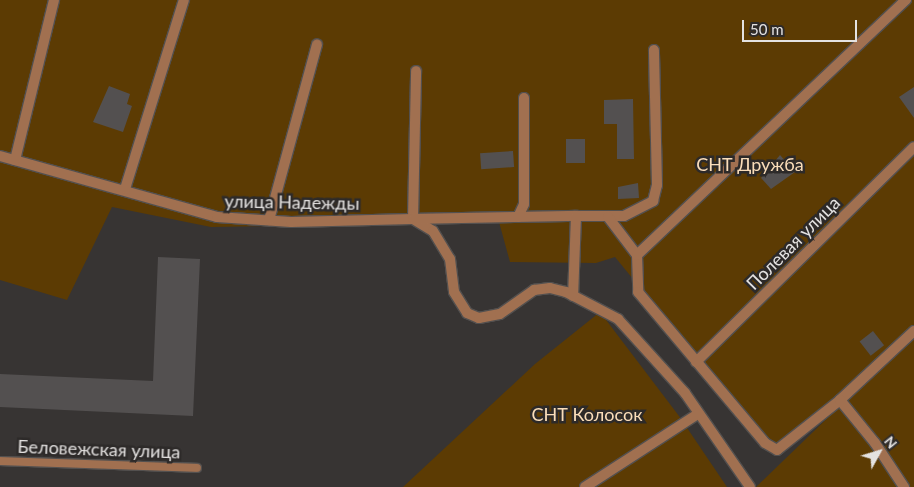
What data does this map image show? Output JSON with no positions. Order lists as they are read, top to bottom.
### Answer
{
  "streets": {
    "street": ["улица Надежды", "Полевая улица"],
    "lane": ["Беловежская улица"]
  },
  "parks": ["СНТ Дружба", "СНТ Колосок"],
  "scale_bar": "50 m",
  "north": "top right"
}
